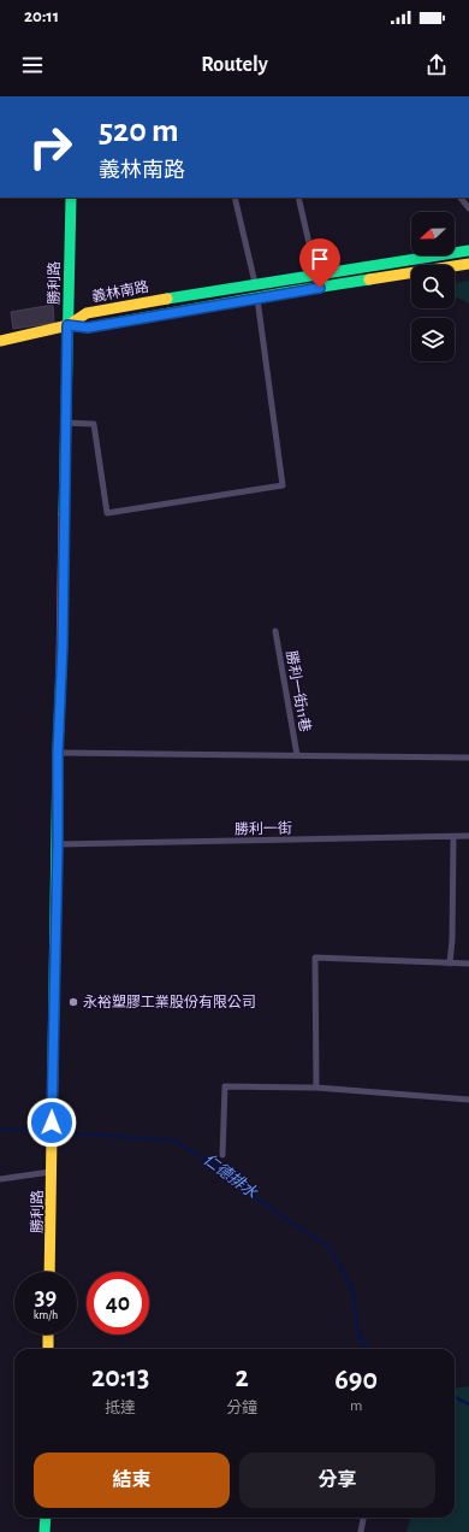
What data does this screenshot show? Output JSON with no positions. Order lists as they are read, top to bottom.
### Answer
{
  "streets": {
    "street": ["勝利路", "義林南路"],
    "lane": ["勝利一街11巷", "勝利一街"]
  },
  "crossings": [
    ["勝利路", "義林南路"],
    ["勝利路", "勝利一街"]
  ],
  "water": ["仁德排水"],
  "places": ["永裕塑膠工業股份有限公司"],
  "north": "left",
  "page": {
    "status": "20:11",
    "header": "Routely",
    "turn": ["520 m", "義林南路"],
    "speed": "39 km/h",
    "limit": "40",
    "eta": [
      "20:13",
      "抵達",
      "2",
      "分鐘",
      "690",
      "m"
    ],
    "buttons": ["結束", "分享"]
  }
}
